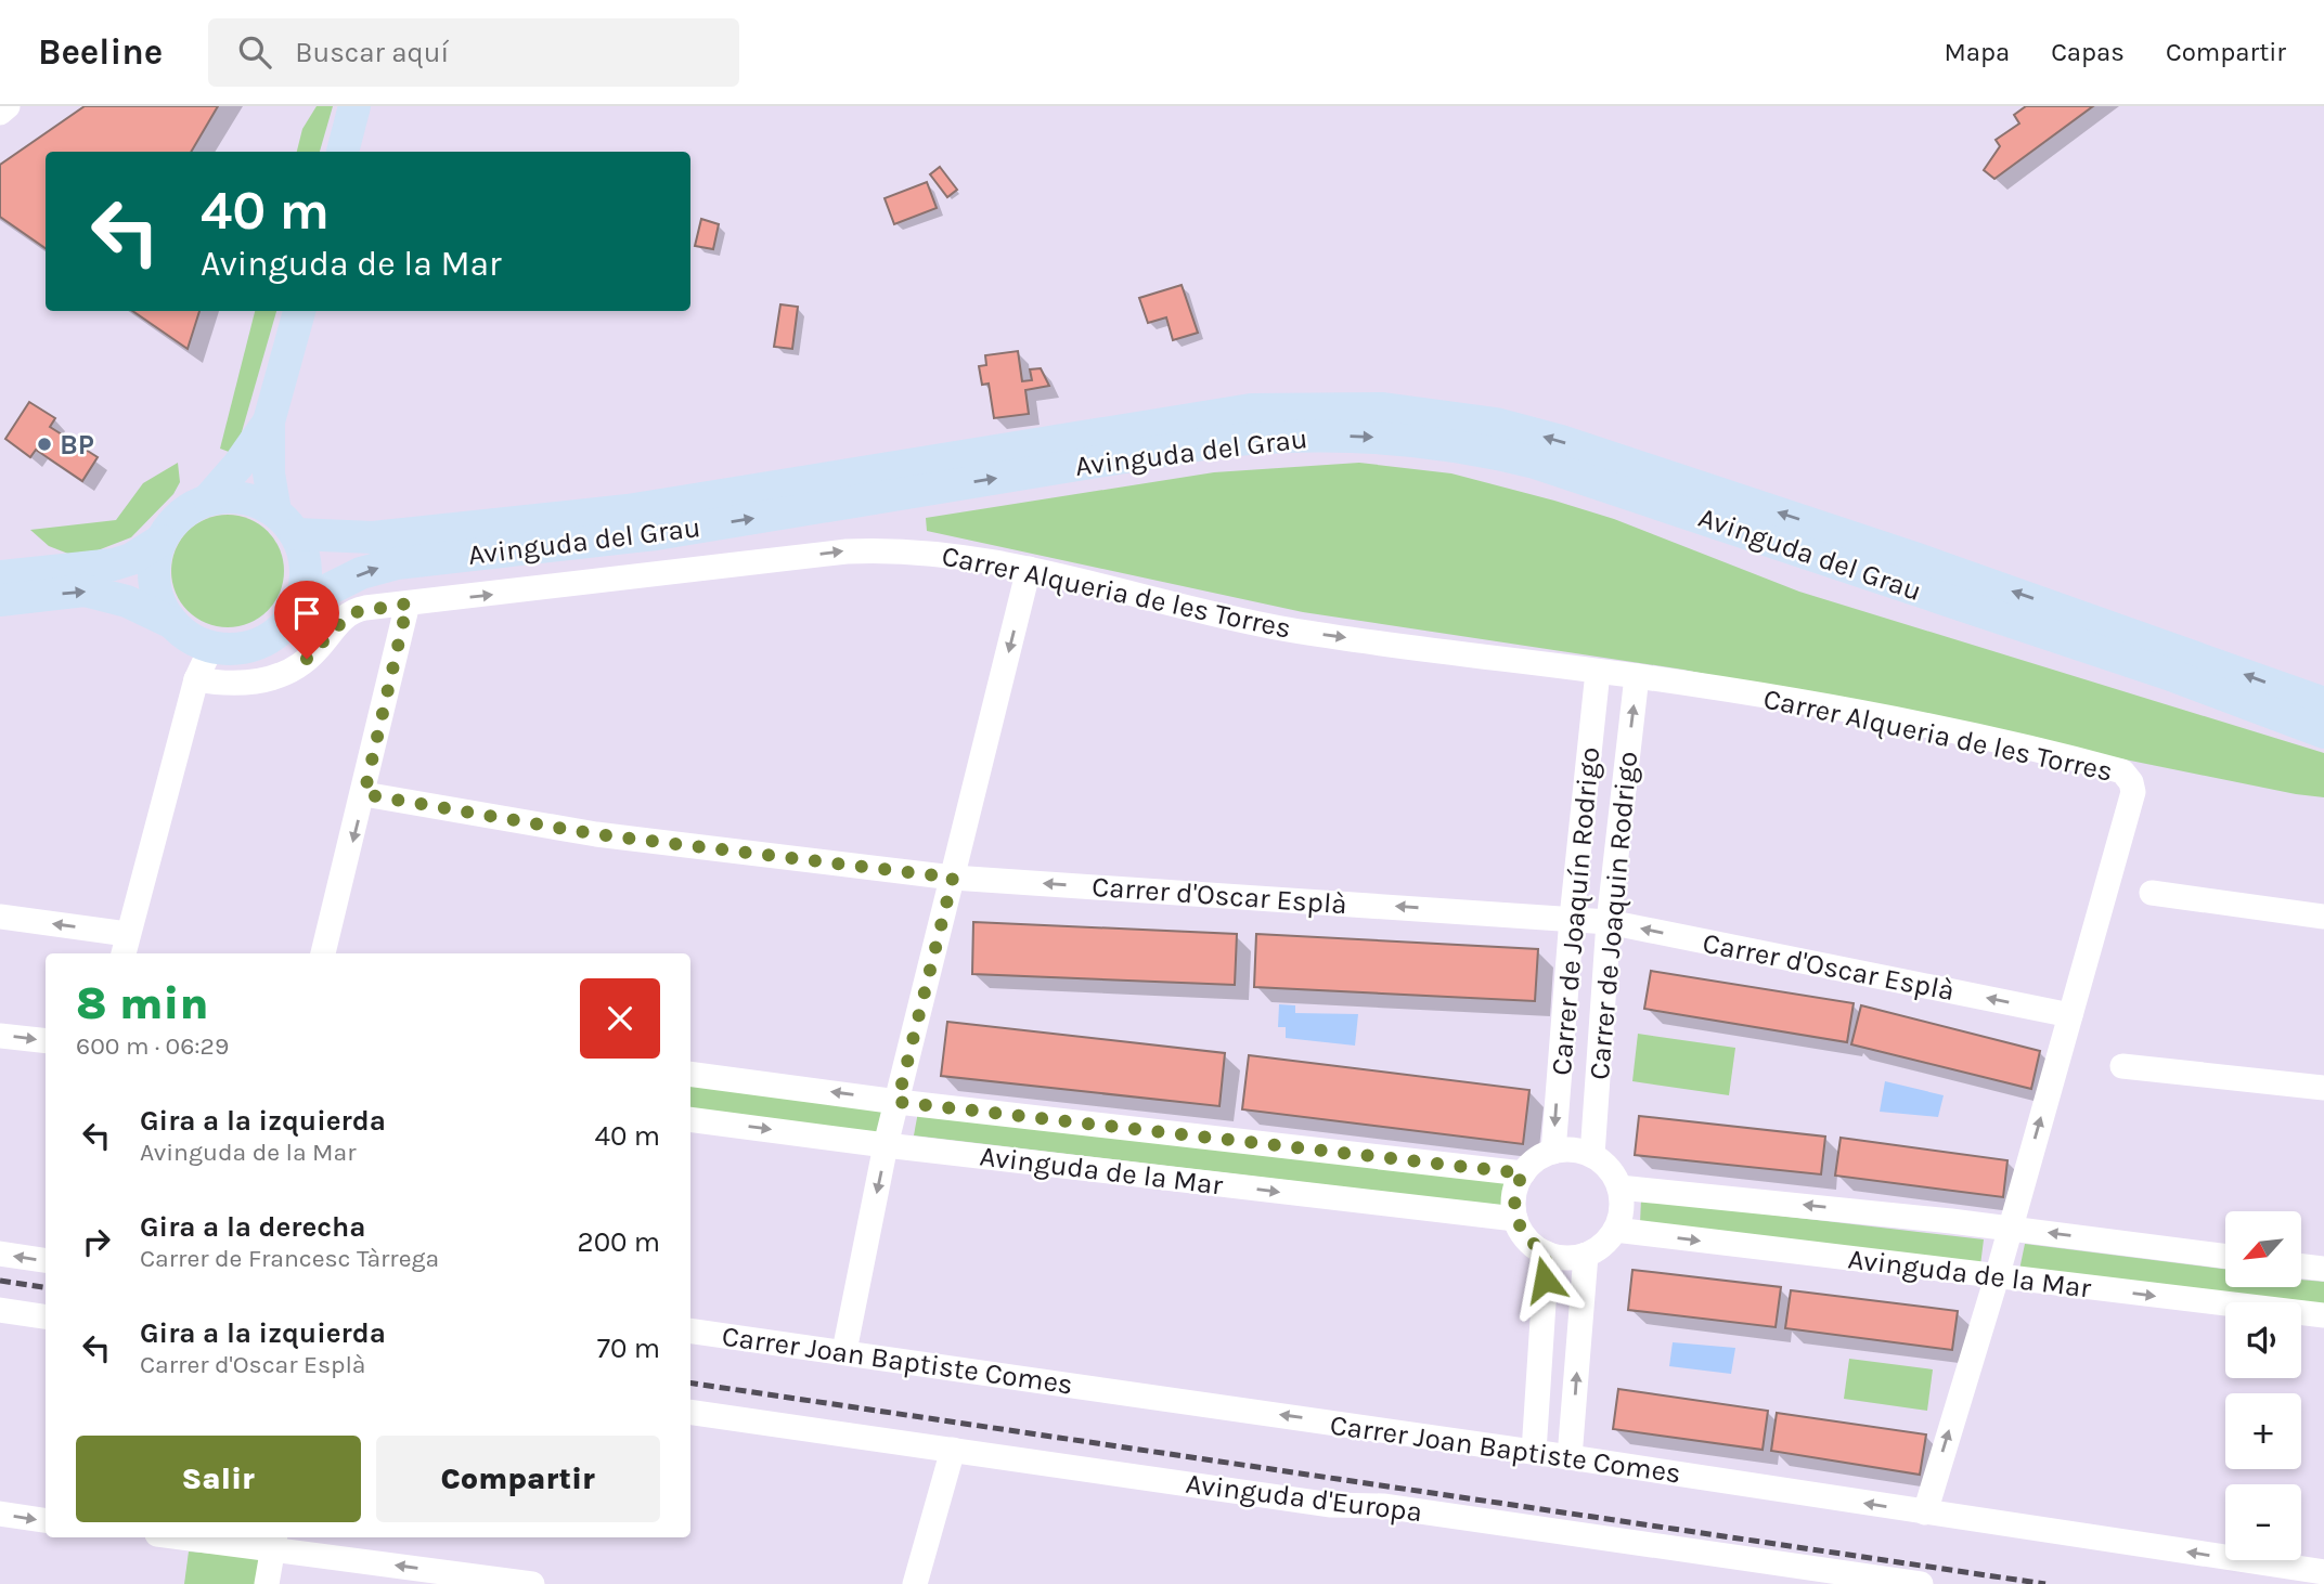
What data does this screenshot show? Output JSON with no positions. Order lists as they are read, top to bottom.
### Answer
{
  "streets": {
    "main road": ["Avinguda del Grau"],
    "street": [
      "Carrer Alqueria de les Torres",
      "Carrer d'Oscar Esplà",
      "Carrer de Joaquín Rodrigo",
      "Carrer de Joaquin Rodrigo",
      "Avinguda de la Mar",
      "Carrer Joan Baptiste Comes",
      "Avinguda d'Europa"
    ]
  },
  "crossings": [
    ["Carrer Alqueria de les Torres", "Carrer d'Oscar Esplà"],
    ["Carrer Alqueria de les Torres", "Carrer de Joaquín Rodrigo"],
    ["Carrer Alqueria de les Torres", "Carrer de Joaquin Rodrigo"],
    ["Carrer Alqueria de les Torres", "Avinguda de la Mar"],
    ["Carrer Alqueria de les Torres", "Carrer Joan Baptiste Comes"],
    ["Carrer d'Oscar Esplà", "Carrer de Joaquín Rodrigo"],
    ["Carrer d'Oscar Esplà", "Carrer de Joaquin Rodrigo"],
    ["Carrer de Joaquín Rodrigo", "Carrer de Joaquin Rodrigo"],
    ["Carrer de Joaquín Rodrigo", "Avinguda de la Mar"],
    ["Carrer de Joaquin Rodrigo", "Avinguda de la Mar"]
  ],
  "one_way": [
    "Carrer Alqueria de les Torres",
    "Carrer d'Oscar Esplà",
    "Carrer de Joaquín Rodrigo",
    "Carrer de Joaquin Rodrigo",
    "Carrer Joan Baptiste Comes"
  ],
  "places": ["BP"],
  "north": "bottom left",
  "page": {
    "header": "Beeline",
    "search": "Buscar aquí",
    "nav": ["Mapa", "Capas", "Compartir"],
    "turn": ["40 m", "Avinguda de la Mar"],
    "heading": ["8 min", "600 m · 06:29"],
    "list": [
      {
        "name": "Gira a la izquierda",
        "note": "Avinguda de la Mar",
        "value": "40 m"
      },
      {
        "name": "Gira a la derecha",
        "note": "Carrer de Francesc Tàrrega",
        "value": "200 m"
      },
      {
        "name": "Gira a la izquierda",
        "note": "Carrer d'Oscar Esplà",
        "value": "70 m"
      }
    ],
    "map_buttons": ["+", "−"],
    "buttons": ["Salir", "Compartir"]
  }
}
